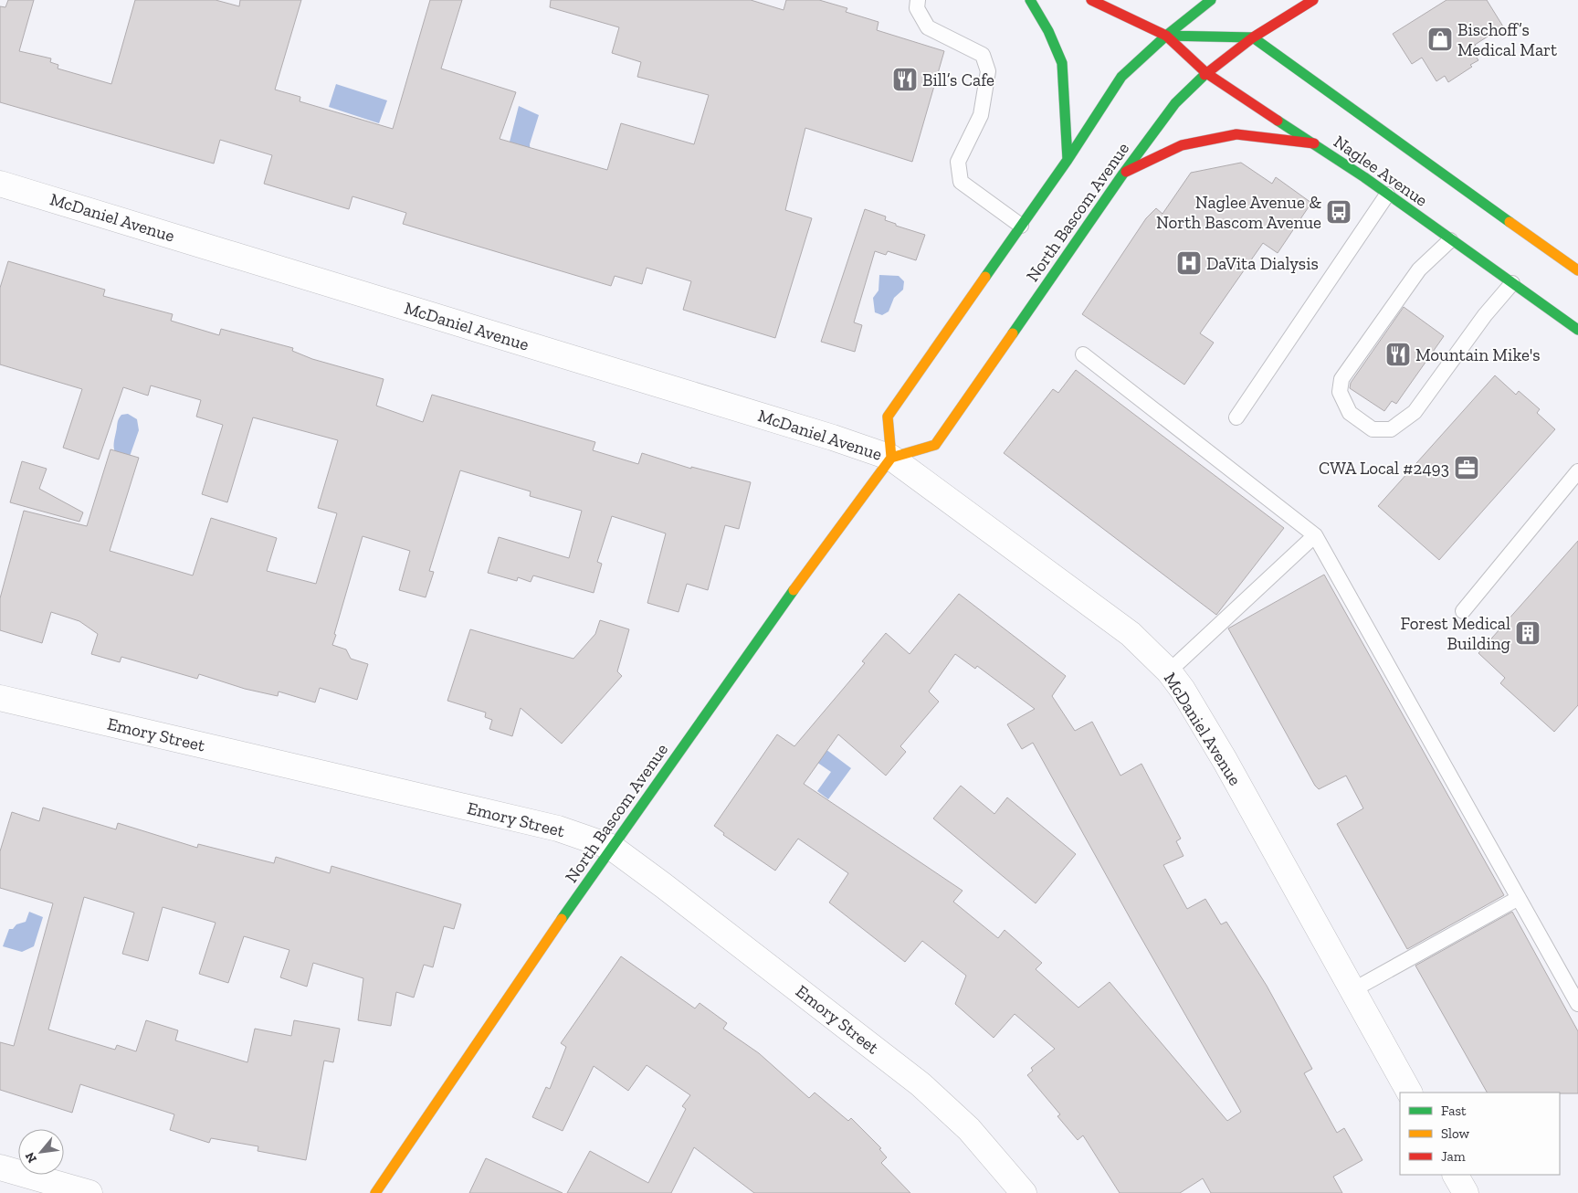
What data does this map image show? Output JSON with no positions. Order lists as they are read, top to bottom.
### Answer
{
  "streets": {
    "main road": ["Naglee Avenue", "North Bascom Avenue"],
    "street": ["McDaniel Avenue", "Emory Street"]
  },
  "crossings": [
    ["Naglee Avenue", "North Bascom Avenue"],
    ["North Bascom Avenue", "McDaniel Avenue"],
    ["North Bascom Avenue", "Emory Street"]
  ],
  "places": {
    "shop": ["Bischoff’s Medical Mart"],
    "restaurant": ["Bill’s Cafe", "Mountain Mike's"],
    "bus stop": ["Naglee Avenue & North Bascom Avenue"],
    "hospital": ["DaVita Dialysis"],
    "office": ["CWA Local #2493"],
    "building": ["Forest Medical Building"]
  },
  "legend": ["Fast", "Slow", "Jam"],
  "north": "bottom left"
}
